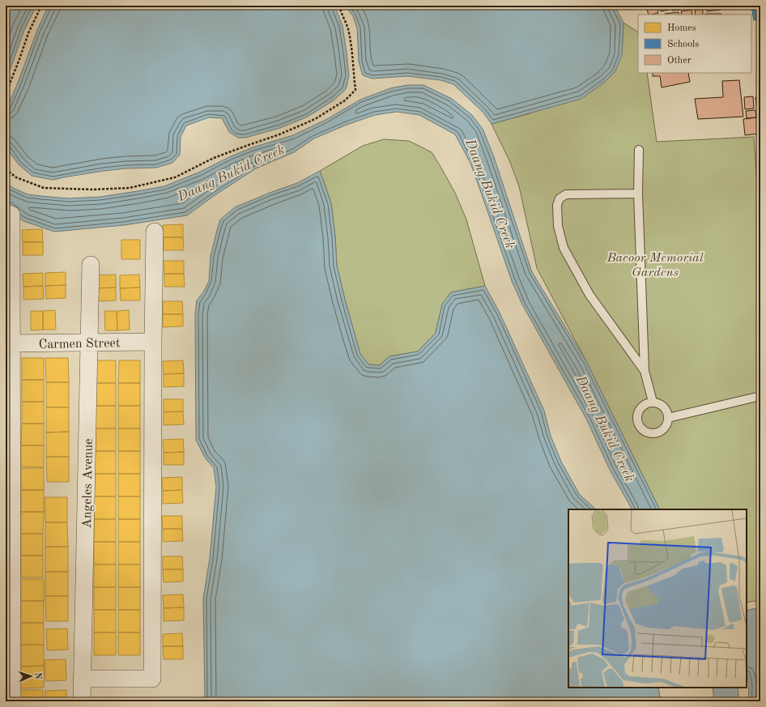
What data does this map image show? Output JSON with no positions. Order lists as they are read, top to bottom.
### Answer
{
  "streets": {
    "street": ["Carmen Street", "Angeles Avenue"]
  },
  "crossings": [
    ["Carmen Street", "Angeles Avenue"]
  ],
  "water": ["Daang Bukid Creek"],
  "parks": ["Bacoor Memorial Gardens"],
  "legend": ["Homes", "Schools", "Other"],
  "north": "right"
}
